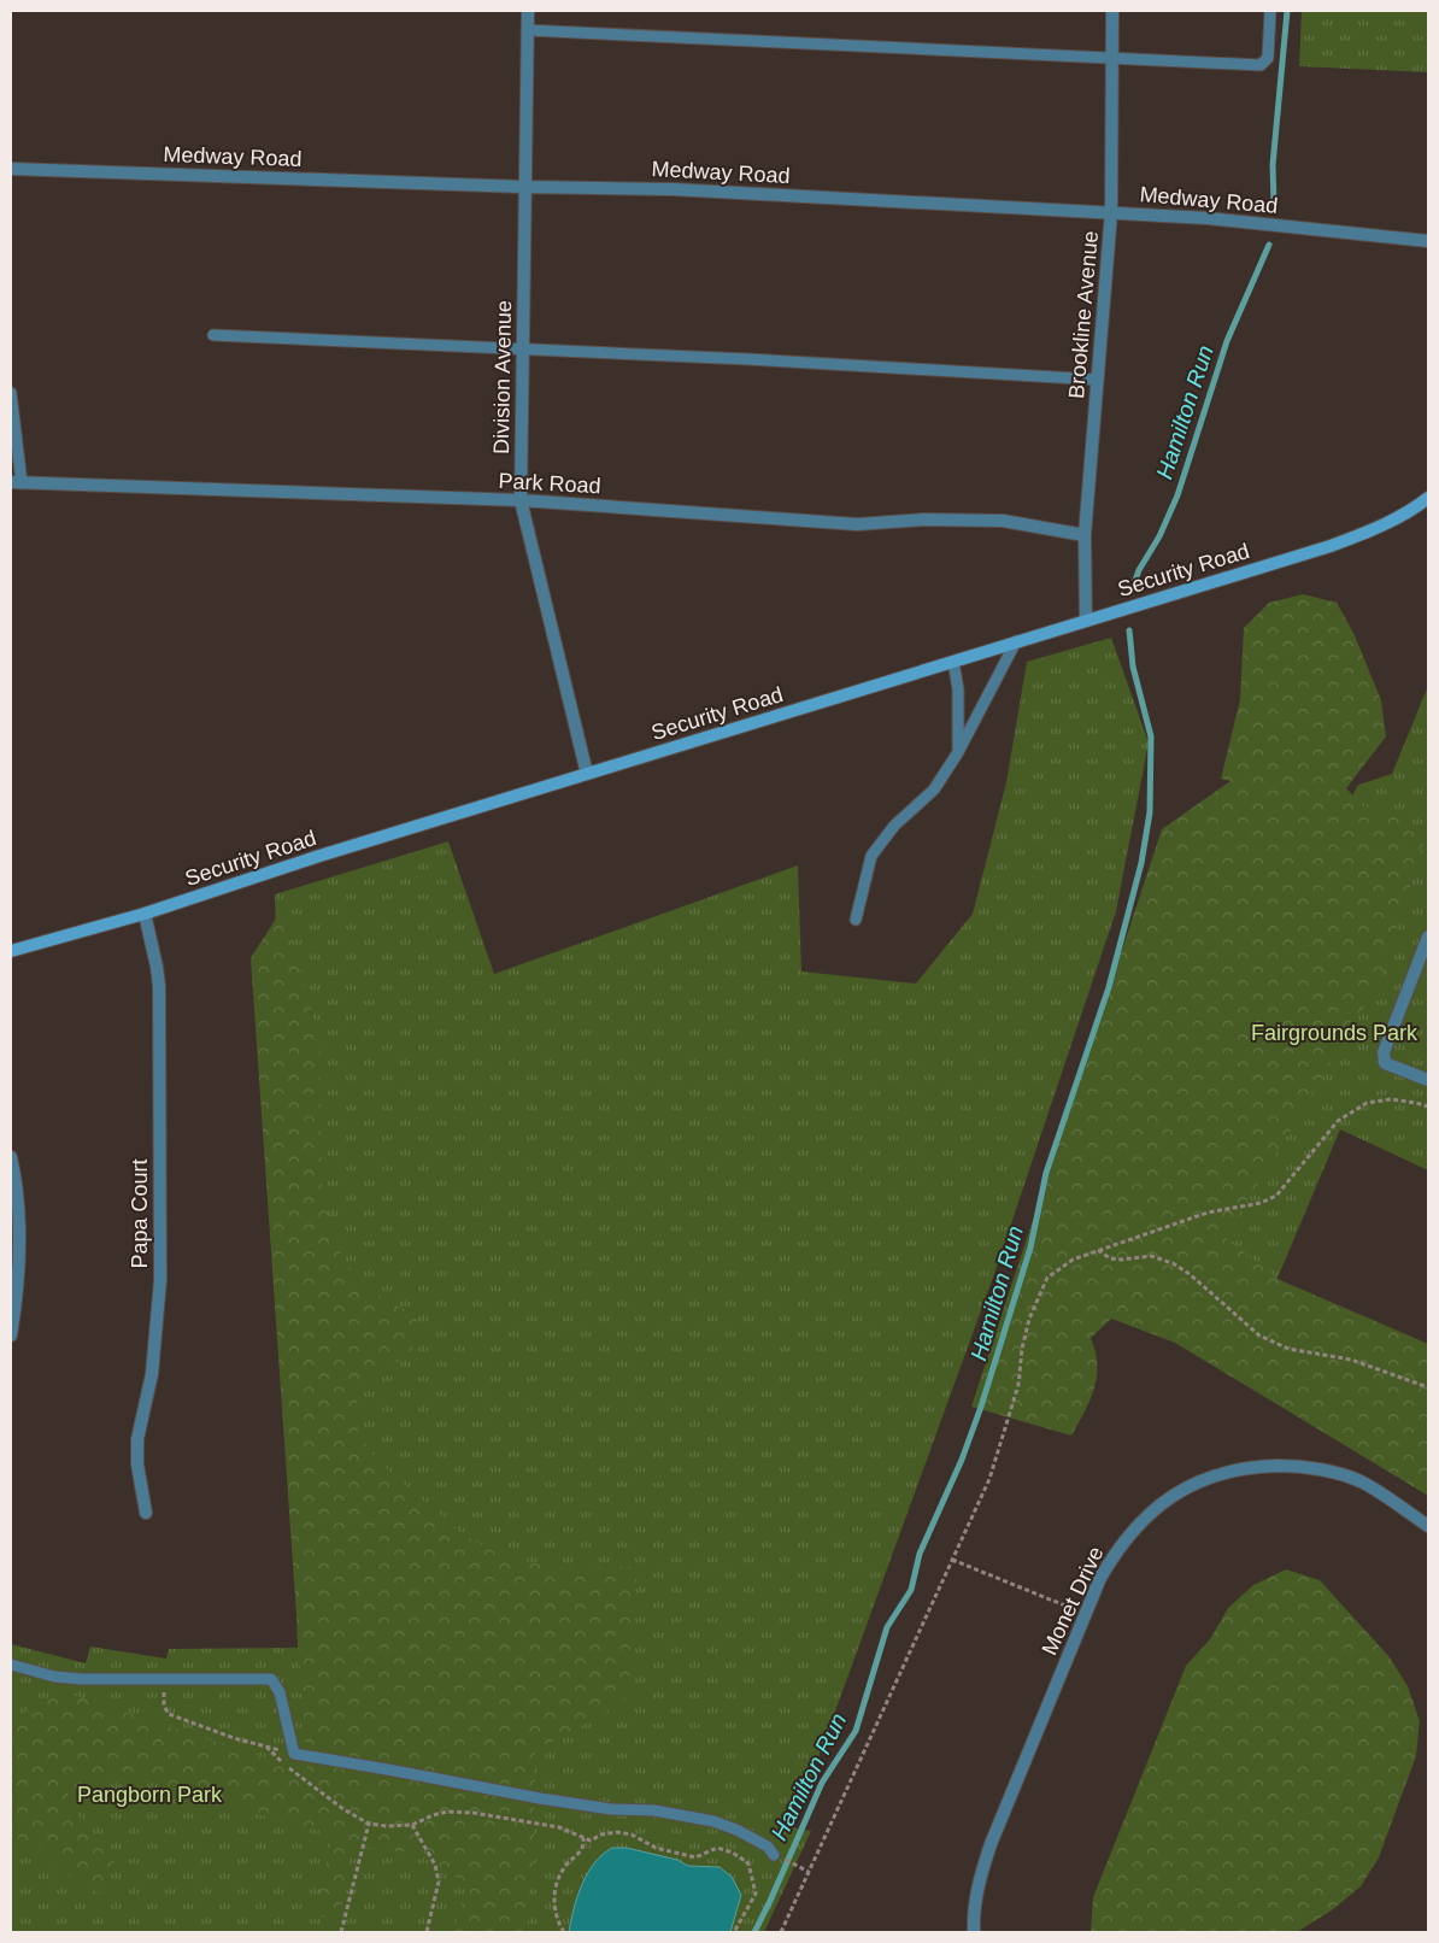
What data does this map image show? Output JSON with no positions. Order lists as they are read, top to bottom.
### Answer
{
  "streets": {
    "street": [
      "Medway Road",
      "Brookline Avenue",
      "Division Avenue",
      "Park Road",
      "Security Road",
      "Papa Court",
      "Monet Drive"
    ]
  },
  "crossings": [
    ["Medway Road", "Brookline Avenue"],
    ["Medway Road", "Division Avenue"],
    ["Brookline Avenue", "Park Road"],
    ["Brookline Avenue", "Security Road"],
    ["Division Avenue", "Park Road"],
    ["Division Avenue", "Security Road"],
    ["Security Road", "Papa Court"]
  ],
  "water": ["Hamilton Run"],
  "parks": ["Fairgrounds Park", "Pangborn Park"]
}
